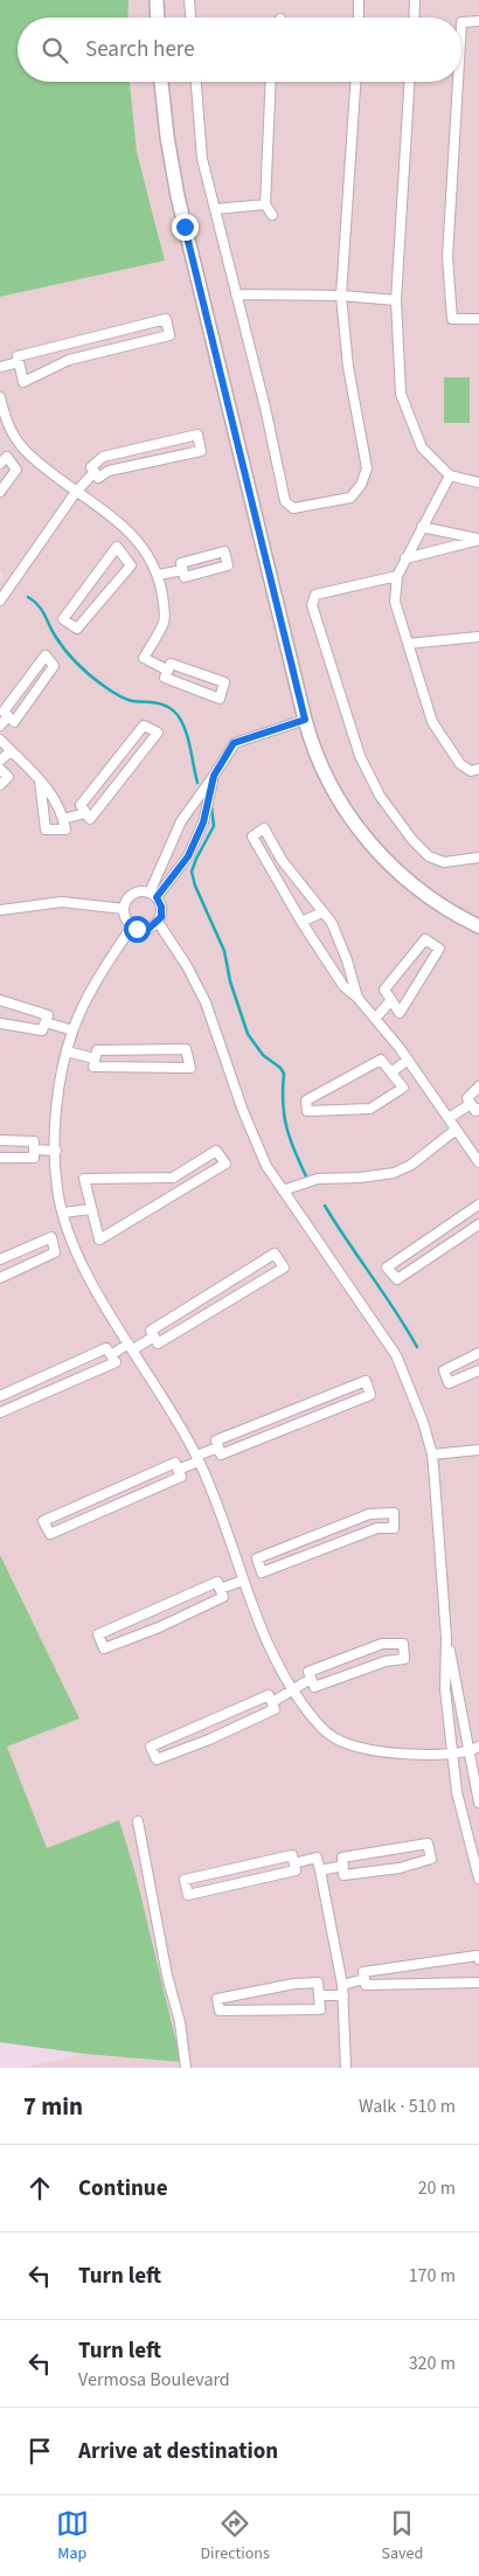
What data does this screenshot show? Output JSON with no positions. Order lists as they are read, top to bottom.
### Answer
{
  "page": {
    "search": "Search here",
    "heading": ["7 min", "Walk · 510 m"],
    "list": [
      ["Continue", "20 m"],
      ["Turn left", "170 m"],
      ["Turn left", "Vermosa Boulevard", "320 m"],
      "Arrive at destination"
    ],
    "nav": ["Map", "Directions", "Saved"]
  }
}
